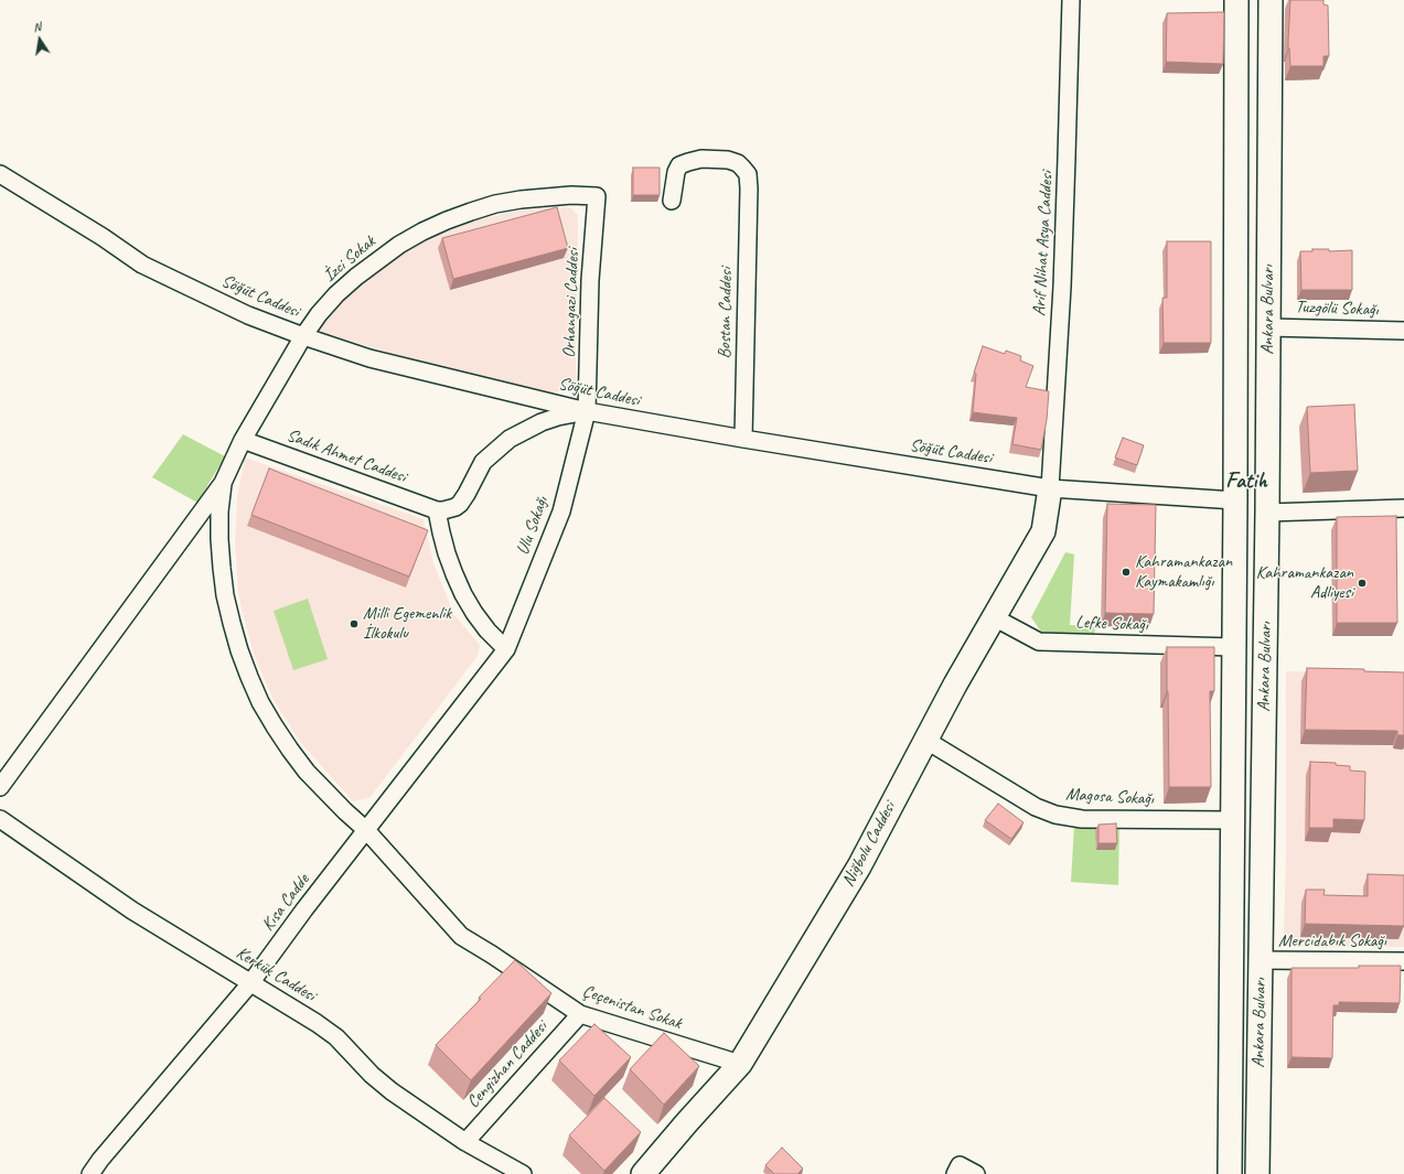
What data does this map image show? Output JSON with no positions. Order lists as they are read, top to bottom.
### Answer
{
  "streets": {
    "main road": ["Ankara Bulvarı", "Niğbolu Caddesi"],
    "street": [
      "Arif Nihat Asya Caddesi",
      "İzci Sokak",
      "Söğüt Caddesi",
      "Orhangazi Caddesi",
      "Tuzgölü Sokağı",
      "Bostan Caddesi",
      "Sadık Ahmet Caddesi",
      "Ulu Sokağı",
      "Lefke Sokağı",
      "Magosa Sokağı",
      "Kısa Cadde",
      "Mercidabık Sokağı",
      "Kerkük Caddesi",
      "Çeçenistan Sokak",
      "Cengizhan Caddesi"
    ]
  },
  "crossings": [
    ["Arif Nihat Asya Caddesi", "Söğüt Caddesi"],
    ["Arif Nihat Asya Caddesi", "Niğbolu Caddesi"],
    ["İzci Sokak", "Söğüt Caddesi"],
    ["İzci Sokak", "Orhangazi Caddesi"],
    ["İzci Sokak", "Sadık Ahmet Caddesi"],
    ["İzci Sokak", "Çeçenistan Sokak"],
    ["Söğüt Caddesi", "Orhangazi Caddesi"],
    ["Söğüt Caddesi", "Ankara Bulvarı"],
    ["Söğüt Caddesi", "Bostan Caddesi"],
    ["Söğüt Caddesi", "Ulu Sokağı"],
    ["Söğüt Caddesi", "Niğbolu Caddesi"],
    ["Orhangazi Caddesi", "Ulu Sokağı"],
    ["Tuzgölü Sokağı", "Ankara Bulvarı"],
    ["Ankara Bulvarı", "Lefke Sokağı"],
    ["Ankara Bulvarı", "Magosa Sokağı"],
    ["Ankara Bulvarı", "Mercidabık Sokağı"],
    ["Ulu Sokağı", "Kısa Cadde"],
    ["Lefke Sokağı", "Niğbolu Caddesi"],
    ["Magosa Sokağı", "Niğbolu Caddesi"],
    ["Niğbolu Caddesi", "Çeçenistan Sokak"],
    ["Kısa Cadde", "Kerkük Caddesi"],
    ["Kısa Cadde", "Çeçenistan Sokak"],
    ["Kerkük Caddesi", "Cengizhan Caddesi"],
    ["Çeçenistan Sokak", "Cengizhan Caddesi"]
  ],
  "districts": ["Fatih"],
  "places": ["Kahramankazan Kaymakamlığı", "Kahramankazan Adliyesi", "Milli Egemenlik İlkokulu"],
  "north": "top"
}
